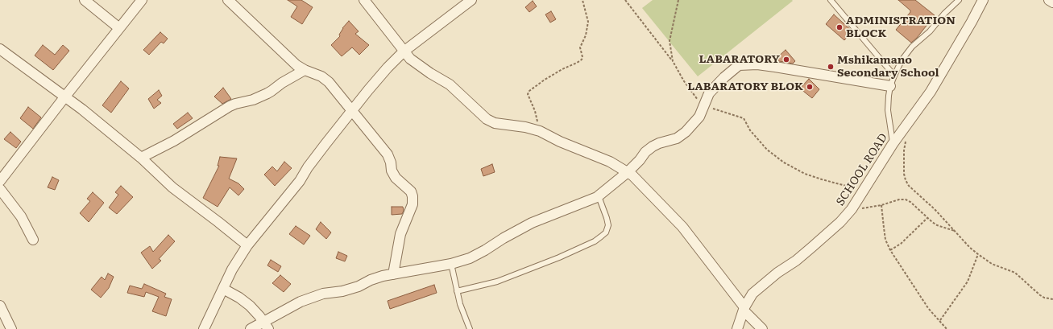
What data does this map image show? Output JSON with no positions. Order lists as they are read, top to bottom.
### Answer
{
  "streets": {
    "street": ["SCHOOL ROAD"]
  },
  "places": [
    "ADMINISTRATION BLOCK",
    "LABARATORY",
    "Mshikamano Secondary School",
    "LABARATORY BLOK"
  ]
}
